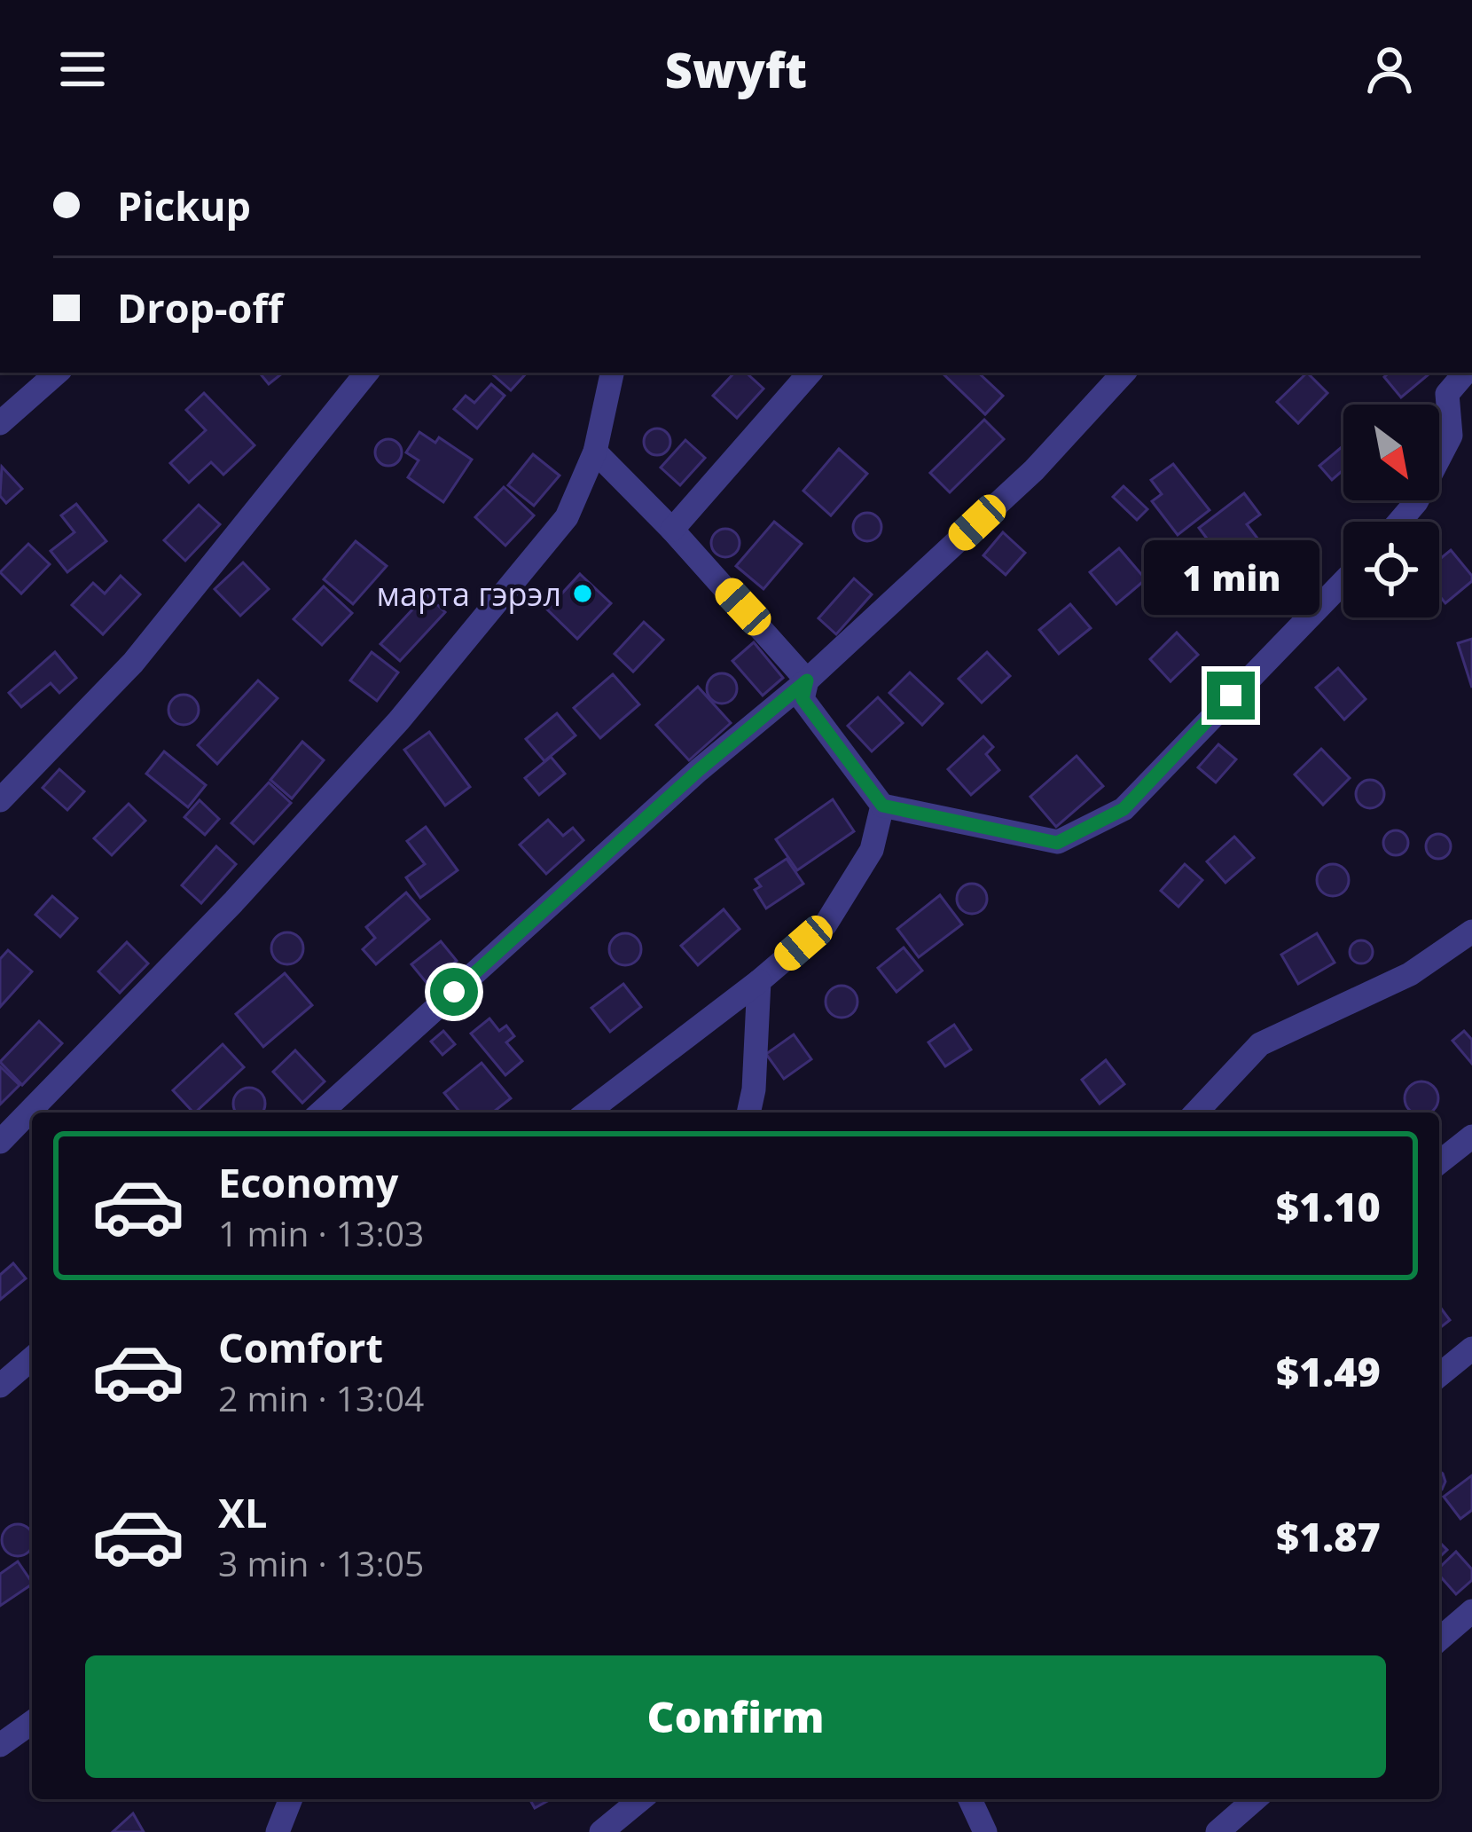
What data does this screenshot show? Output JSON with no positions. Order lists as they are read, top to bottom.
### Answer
{
  "places": ["марта гэрэл"],
  "north": "bottom right",
  "page": {
    "header": "Swyft",
    "banner": ["Pickup", "Drop-off"],
    "bubble": "1 min",
    "list": [
      {
        "name": "Economy",
        "note": "1 min · 13:03",
        "value": "$1.10"
      },
      {
        "name": "Comfort",
        "note": "2 min · 13:04",
        "value": "$1.49"
      },
      {
        "name": "XL",
        "note": "3 min · 13:05",
        "value": "$1.87"
      }
    ],
    "buttons": "Confirm"
  }
}
